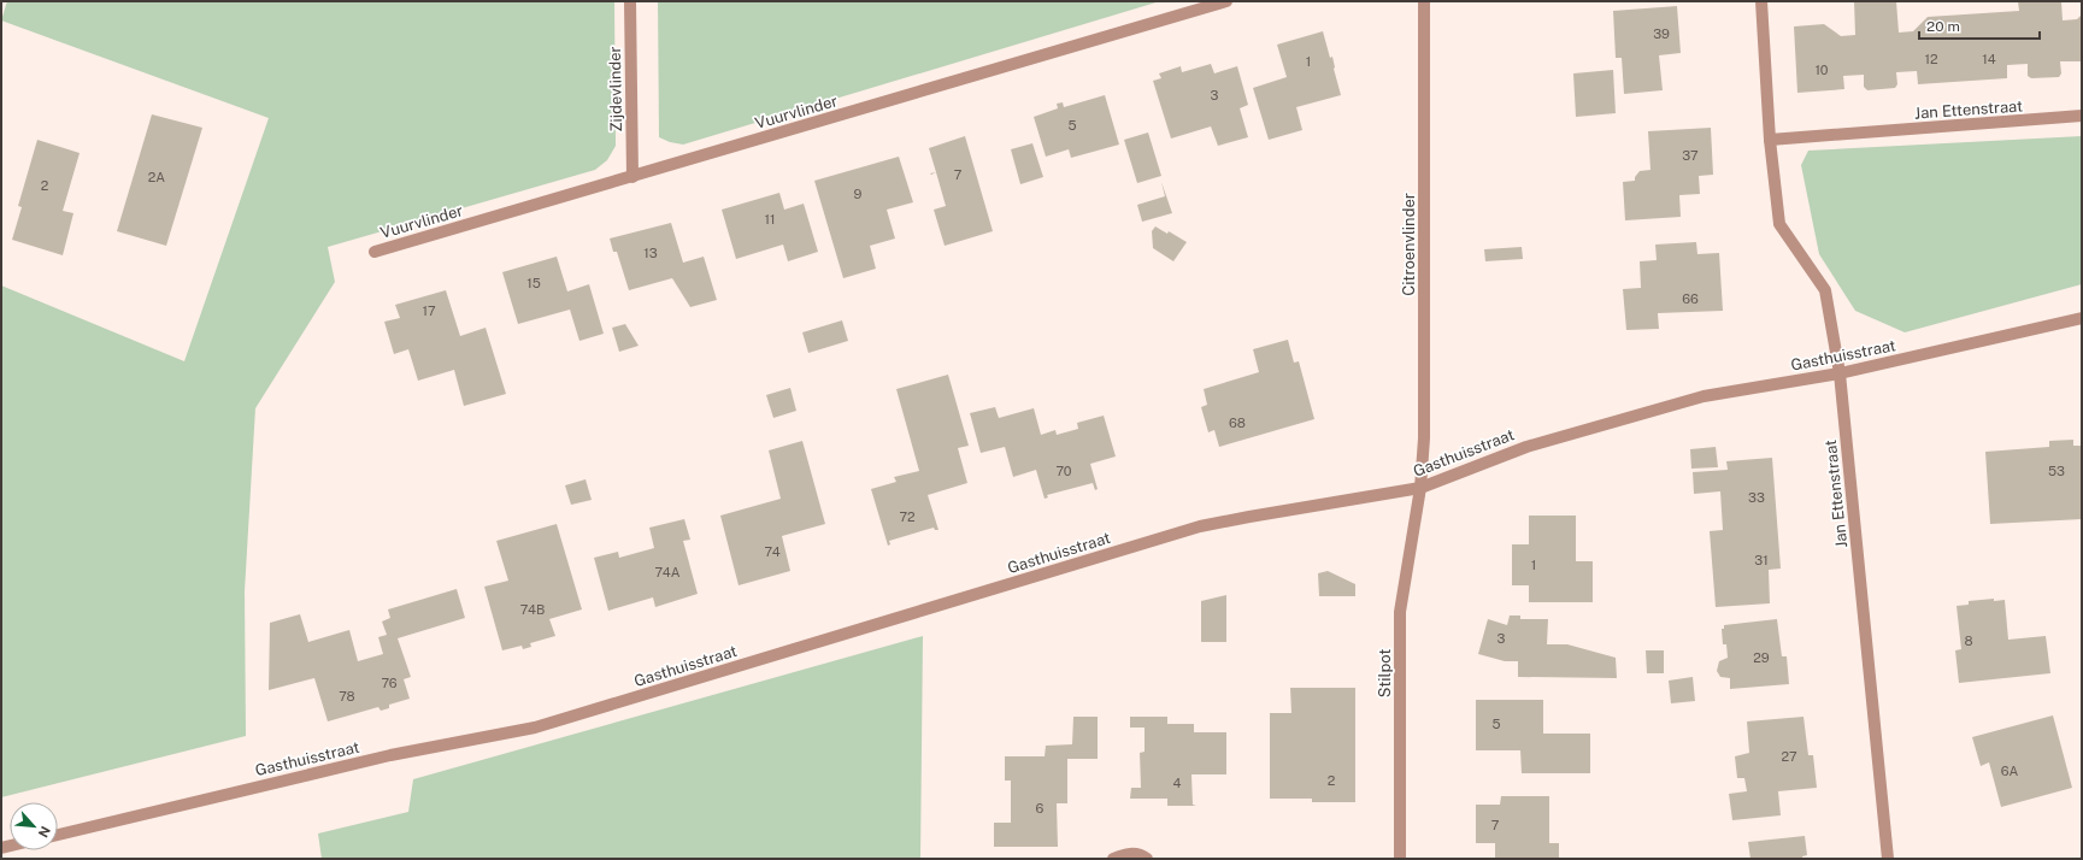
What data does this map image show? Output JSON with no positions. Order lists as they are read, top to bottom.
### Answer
{
  "streets": {
    "street": [
      "Zijdevlinder",
      "Jan Ettenstraat",
      "Vuurvlinder",
      "Citroenvlinder",
      "Gasthuisstraat",
      "Stilpot"
    ]
  },
  "crossings": [
    ["Zijdevlinder", "Vuurvlinder"],
    ["Jan Ettenstraat", "Gasthuisstraat"],
    ["Citroenvlinder", "Gasthuisstraat"],
    ["Citroenvlinder", "Stilpot"],
    ["Gasthuisstraat", "Stilpot"]
  ],
  "house_numbers": [
    "39",
    "12",
    "14",
    "1",
    "10",
    "3",
    "5",
    "37",
    "7",
    "2A",
    "2",
    "9",
    "11",
    "13",
    "15",
    "66",
    "17",
    "68",
    "70",
    "53",
    "33",
    "72",
    "74",
    "31",
    "1",
    "74A",
    "74B",
    "3",
    "8",
    "29",
    "76",
    "78",
    "5",
    "27",
    "6A",
    "2",
    "4",
    "6",
    "7"
  ],
  "scale_bar": "20 m",
  "north": "bottom right"
}
